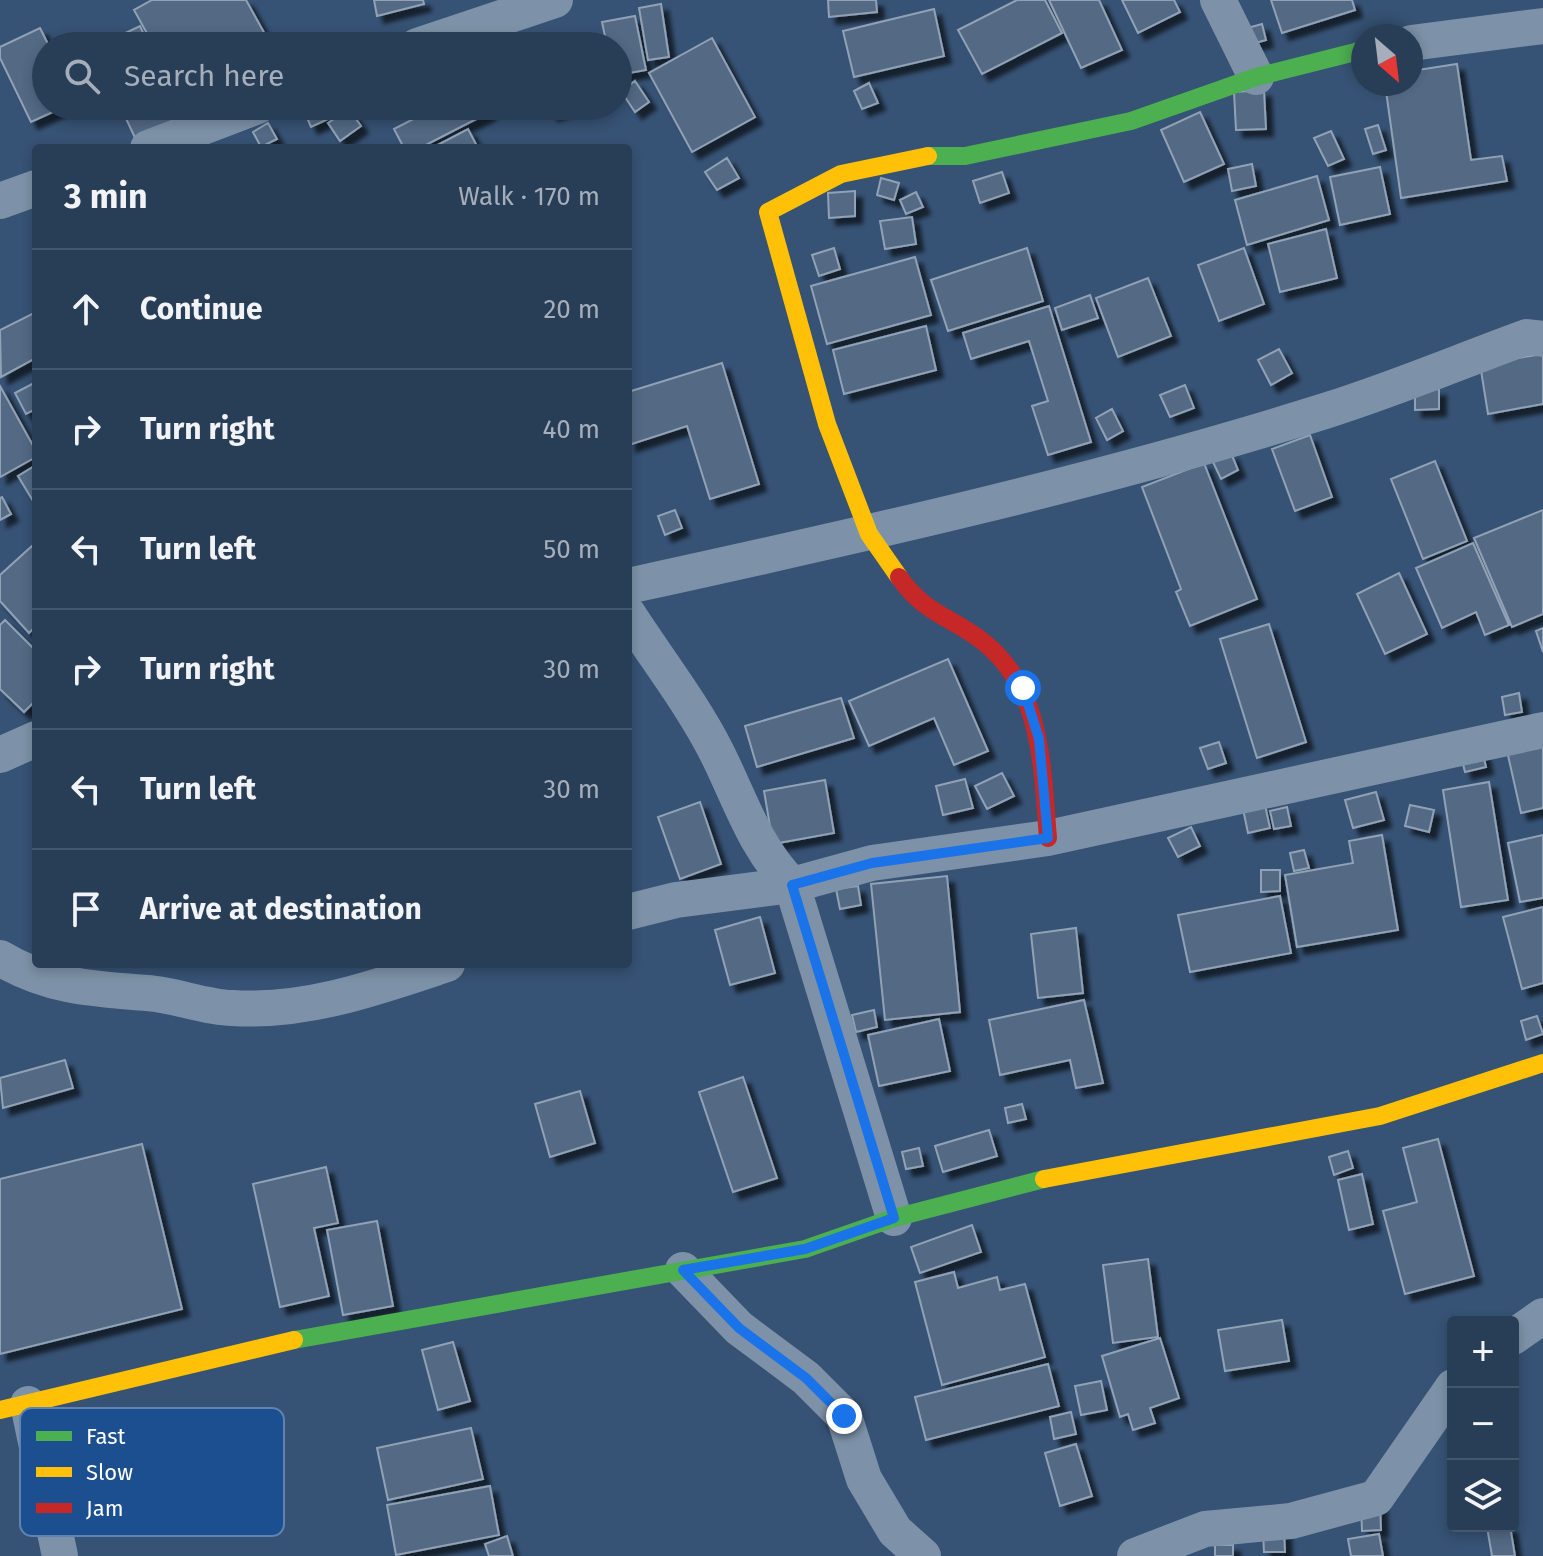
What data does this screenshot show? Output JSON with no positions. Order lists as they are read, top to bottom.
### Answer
{
  "legend": ["Fast", "Slow", "Jam"],
  "north": "bottom right",
  "page": {
    "search": "Search here",
    "heading": ["3 min", "Walk · 170 m"],
    "list": [
      ["Continue", "20 m"],
      ["Turn right", "40 m"],
      ["Turn left", "50 m"],
      ["Turn right", "30 m"],
      ["Turn left", "30 m"],
      "Arrive at destination"
    ],
    "map_buttons": ["+", "−"]
  }
}
